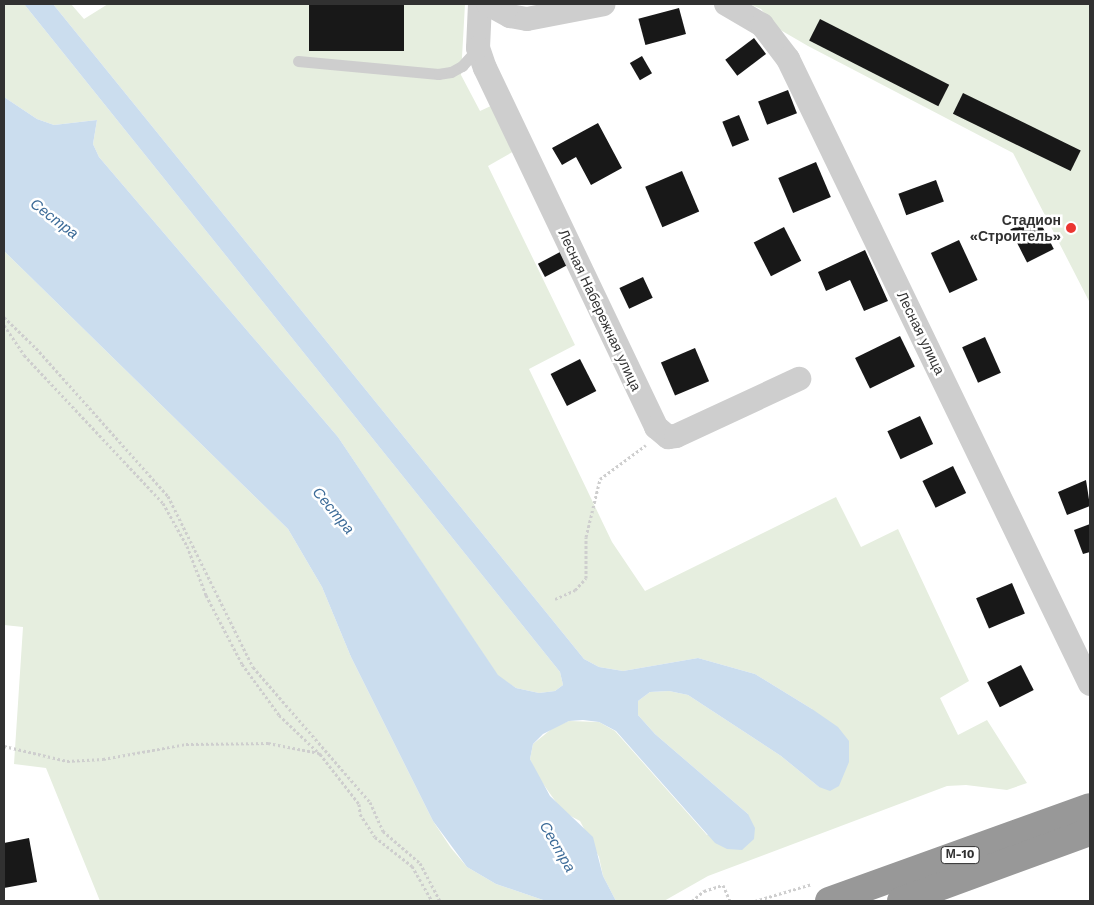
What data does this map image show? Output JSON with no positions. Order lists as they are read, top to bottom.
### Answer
{
  "streets": {
    "highway": ["М-10"],
    "street": ["Лесная Набережная улица", "Лесная улица"]
  },
  "water": ["Сестра"],
  "places": ["Стадион «Строитель»"]
}
